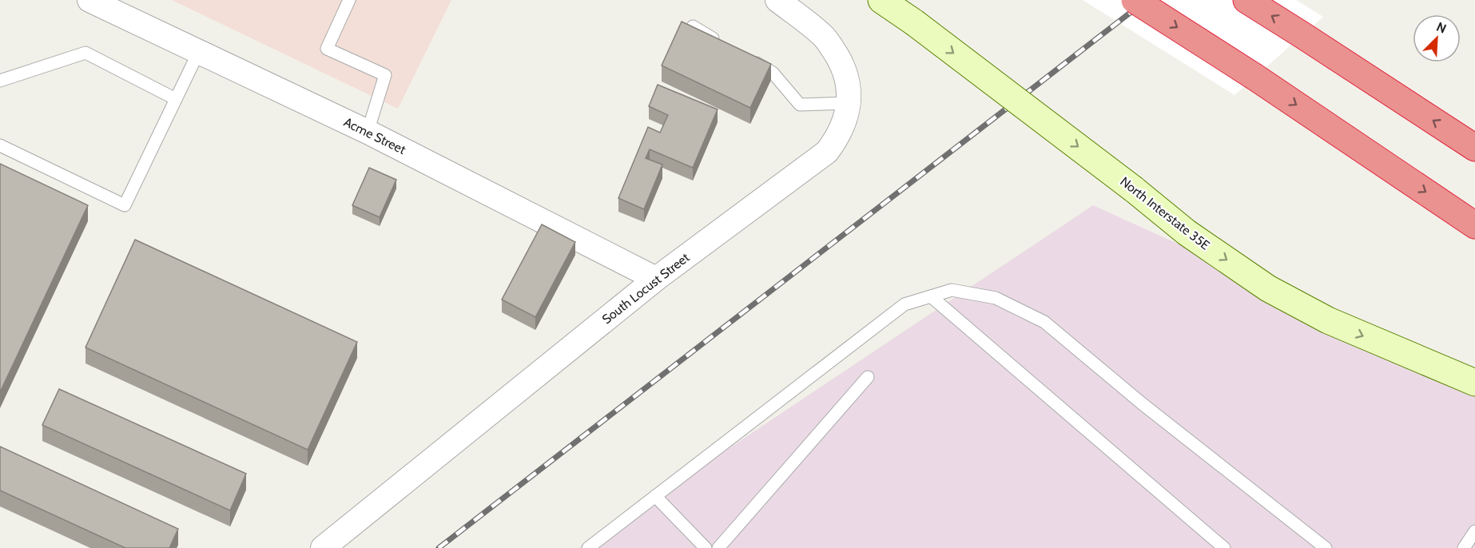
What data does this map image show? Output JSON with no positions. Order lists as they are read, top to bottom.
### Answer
{
  "streets": {
    "main road": ["North Interstate 35E"],
    "street": ["Acme Street", "South Locust Street"]
  },
  "crossings": [
    ["Acme Street", "South Locust Street"]
  ],
  "one_way": ["North Interstate 35E"],
  "north": "top right"
}
